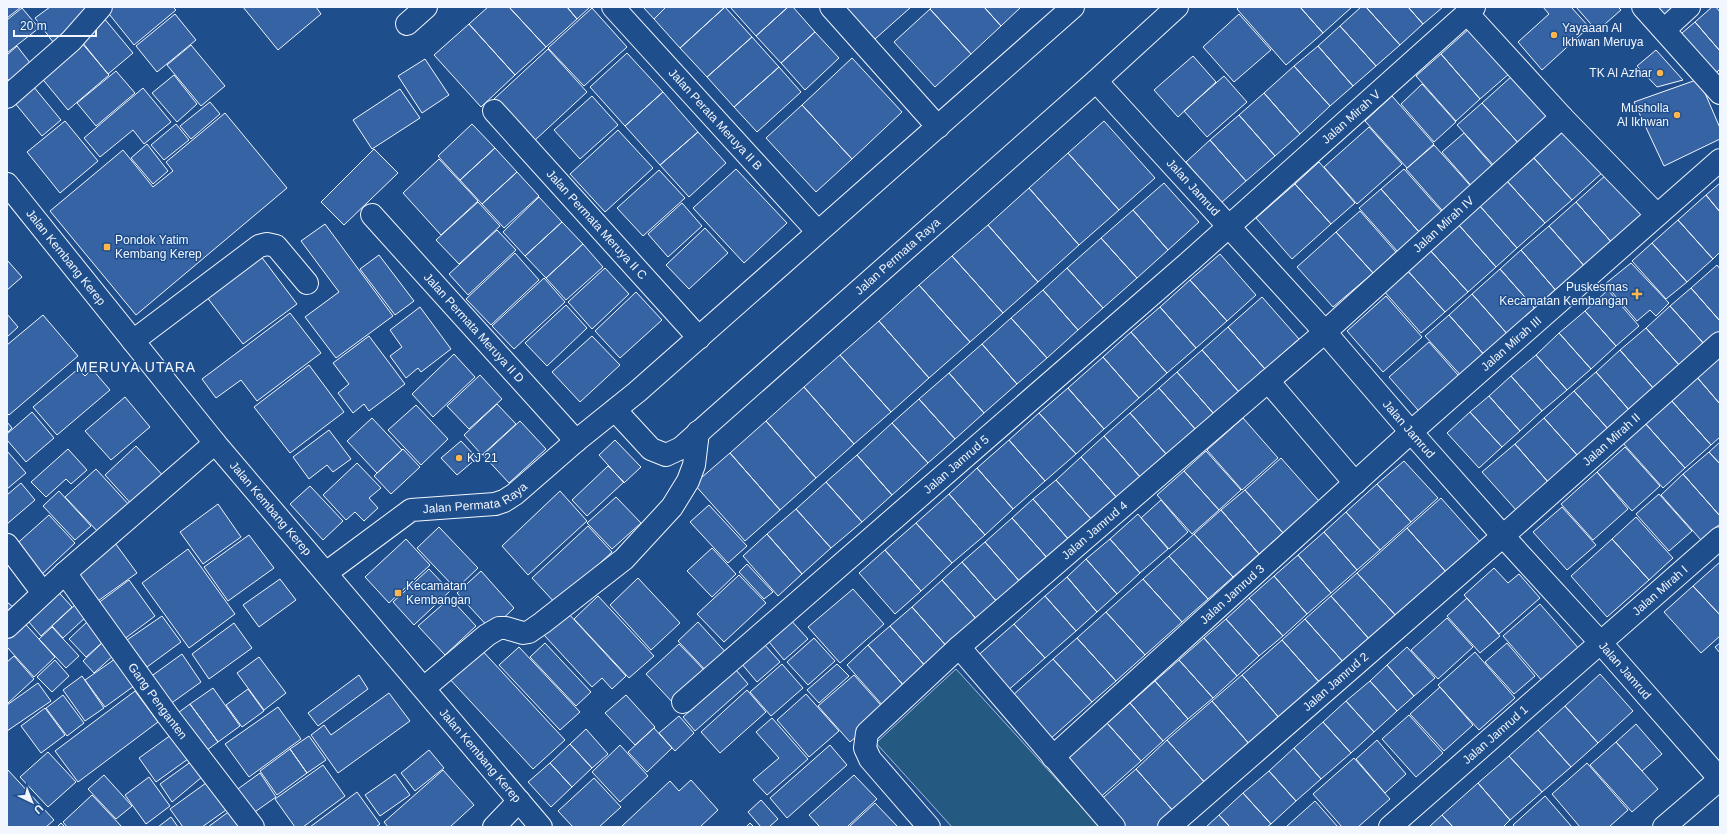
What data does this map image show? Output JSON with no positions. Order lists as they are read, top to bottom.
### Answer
{
  "streets": {
    "street": [
      "Jalan Mirah V",
      "Jalan Perata Meruya II B",
      "Jalan Jamrud",
      "Jalan Mirah IV",
      "Jalan Permata Meruya II C",
      "Jalan Permata Raya",
      "Jalan Kembang Kerep",
      "Jalan Permata Meruya II D",
      "Jalan Mirah III",
      "Jalan Mirah II",
      "Jalan Jamrud 5",
      "Jalan Jamrud 4",
      "Jalan Mirah I",
      "Jalan Jamrud 3",
      "Jalan Jamrud 2",
      "Gang Penganten",
      "Jalan Jamrud 1"
    ]
  },
  "crossings": [
    ["Jalan Mirah V", "Jalan Jamrud"],
    ["Jalan Mirah V", "Jalan Jamrud 5"],
    ["Jalan Perata Meruya II B", "Jalan Permata Raya"],
    ["Jalan Jamrud", "Jalan Mirah IV"],
    ["Jalan Jamrud", "Jalan Permata Raya"],
    ["Jalan Jamrud", "Jalan Mirah III"],
    ["Jalan Jamrud", "Jalan Mirah II"],
    ["Jalan Jamrud", "Jalan Jamrud 5"],
    ["Jalan Jamrud", "Jalan Jamrud 4"],
    ["Jalan Jamrud", "Jalan Mirah I"],
    ["Jalan Jamrud", "Jalan Jamrud 3"],
    ["Jalan Jamrud", "Jalan Jamrud 2"],
    ["Jalan Jamrud", "Jalan Jamrud 1"],
    ["Jalan Mirah IV", "Jalan Jamrud 4"],
    ["Jalan Permata Meruya II C", "Jalan Permata Raya"],
    ["Jalan Permata Raya", "Jalan Kembang Kerep"],
    ["Jalan Permata Raya", "Jalan Permata Meruya II D"],
    ["Jalan Mirah III", "Jalan Jamrud 3"],
    ["Jalan Mirah II", "Jalan Jamrud 2"],
    ["Jalan Mirah I", "Jalan Jamrud 1"]
  ],
  "districts": ["MERUYA UTARA"],
  "places": {
    "other": [
      "Yayaaan Al Ikhwan Meruya",
      "TK Al Azhar",
      "Musholla Al Ikhwan",
      "KJ 21"
    ],
    "transit": ["Pondok Yatim Kembang Kerep", "Kecamatan Kembangan"],
    "health": ["Puskesmas Kecamatan Kembangan"]
  },
  "scale_bar": "20 m",
  "north": "bottom right"
}
